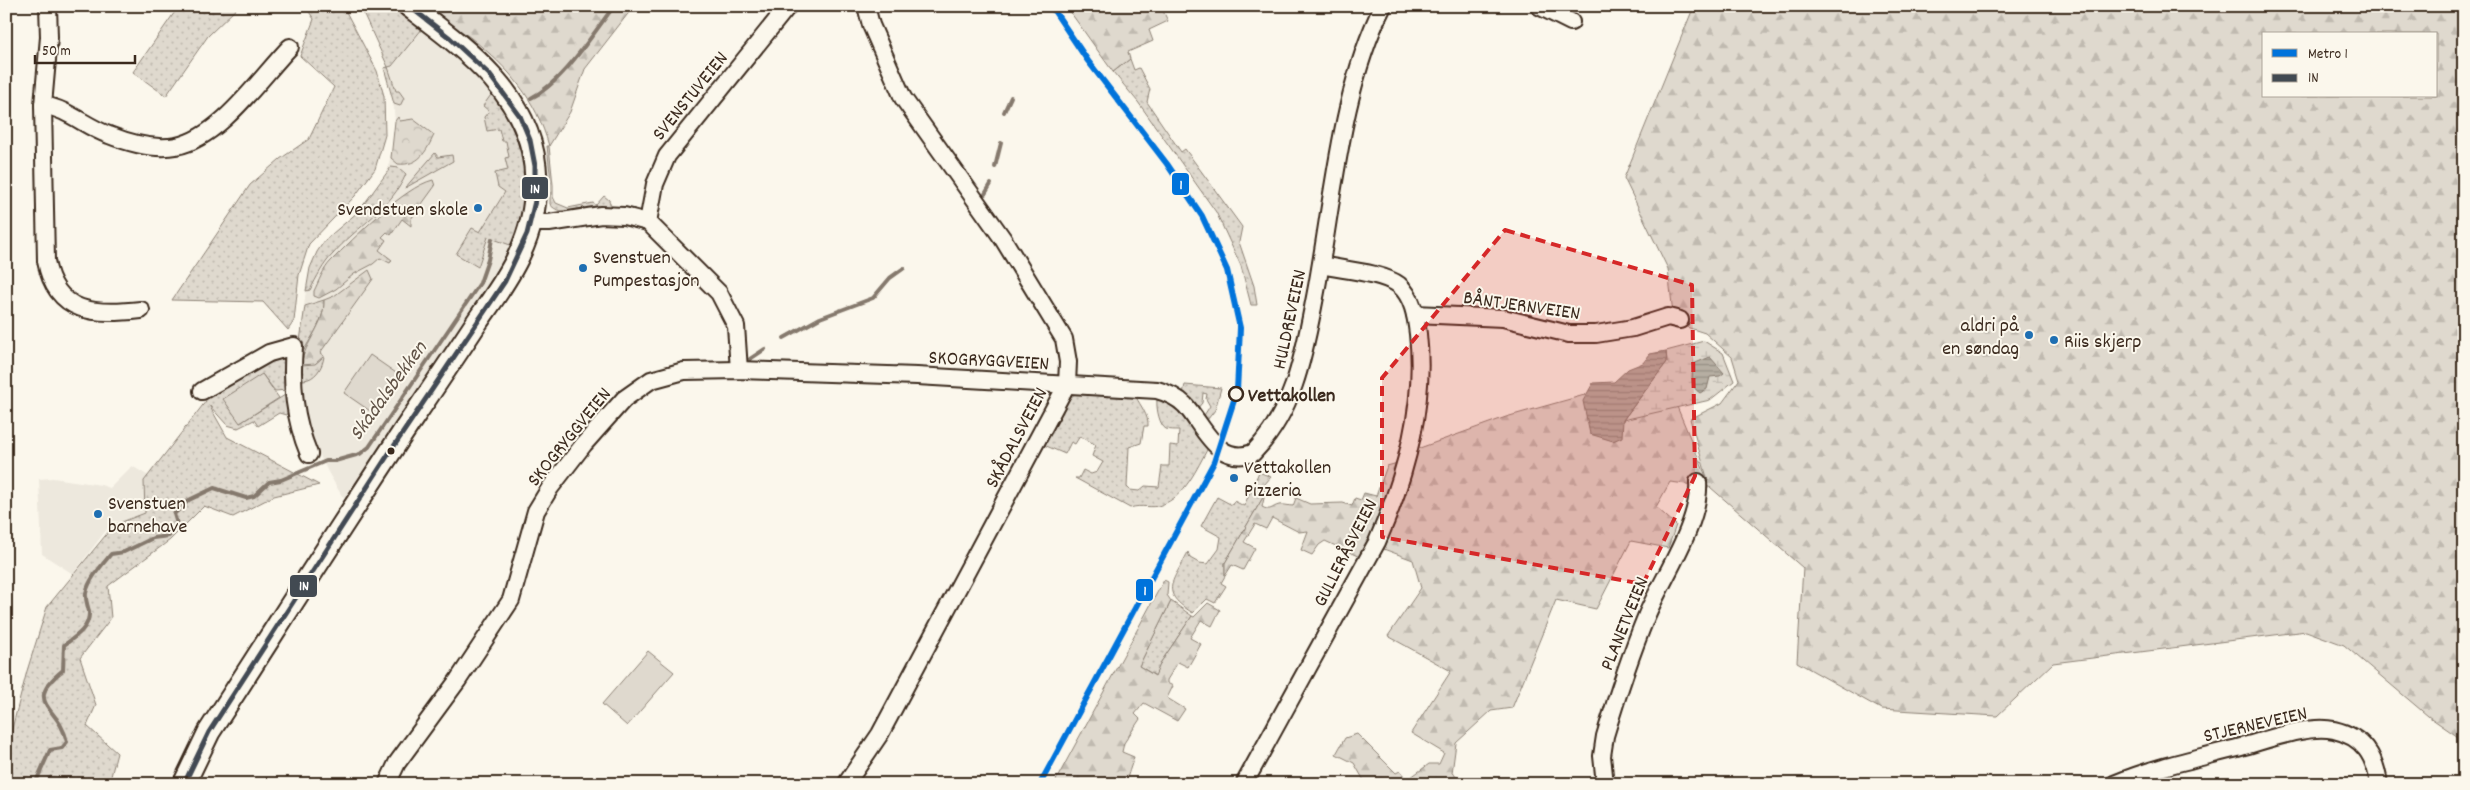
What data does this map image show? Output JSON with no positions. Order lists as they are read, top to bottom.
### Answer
{
  "streets": {
    "street": [
      "SVENSTUVEIEN",
      "BÅNTJERNVEIEN",
      "HULDREVEIEN",
      "SKOGRYGGVEIEN",
      "SKÅDALSVEIEN",
      "GULLERÅSVEIEN",
      "PLANETVEIEN",
      "STJERNEVEIEN"
    ]
  },
  "crossings": [
    ["BÅNTJERNVEIEN", "GULLERÅSVEIEN"],
    ["HULDREVEIEN", "SKOGRYGGVEIEN"],
    ["HULDREVEIEN", "SKÅDALSVEIEN"],
    ["HULDREVEIEN", "GULLERÅSVEIEN"],
    ["SKOGRYGGVEIEN", "SKÅDALSVEIEN"]
  ],
  "water": ["Skådalsbekken"],
  "places": [
    "Svendstuen skole",
    "Svenstuen Pumpestasjon",
    "aldri på en søndag",
    "Riis skjerp",
    "Vettakollen",
    "Vettakollen Pizzeria",
    "Svenstuen barnehave"
  ],
  "lines": ["metro line 1", "transit line 1N"],
  "legend": ["Metro 1", "1N"],
  "scale_bar": "50 m"
}
